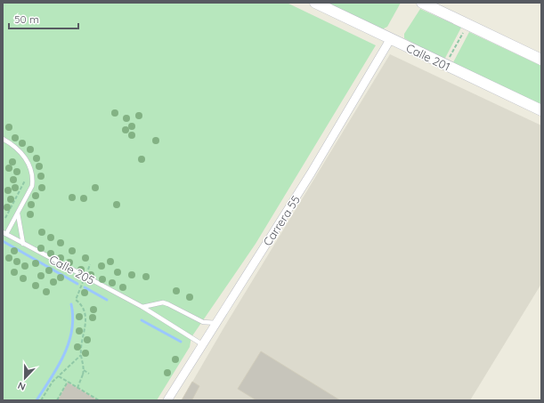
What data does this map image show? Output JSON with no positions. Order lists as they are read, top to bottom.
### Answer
{
  "streets": {
    "main road": ["Calle 201"],
    "street": ["Carrera 55"],
    "lane": ["Calle 205"]
  },
  "crossings": [
    ["Calle 201", "Carrera 55"],
    ["Carrera 55", "Calle 205"]
  ],
  "scale_bar": "50 m",
  "north": "bottom"
}
